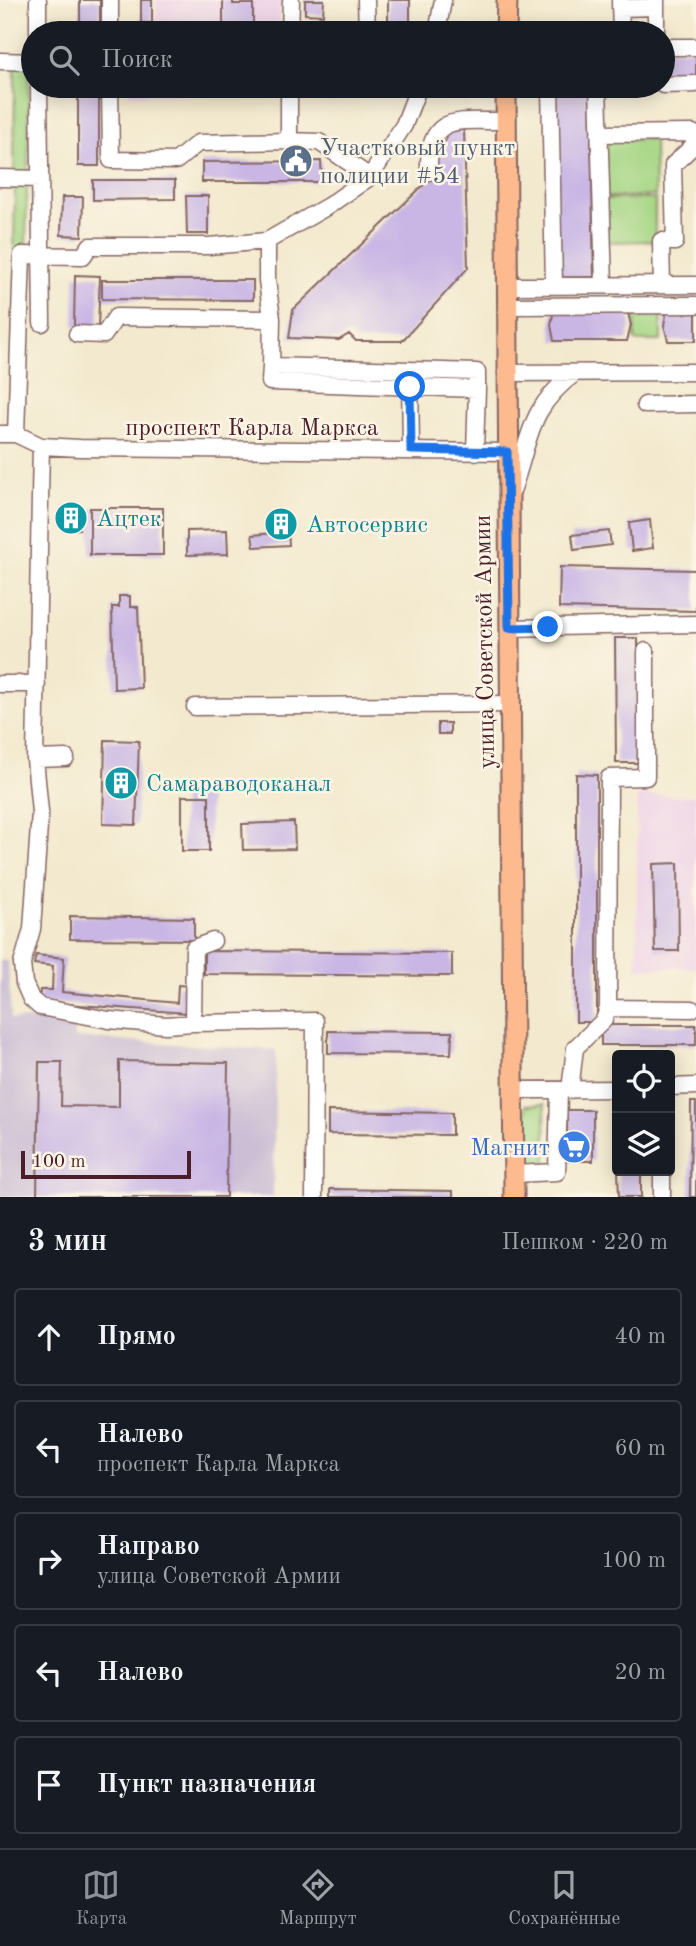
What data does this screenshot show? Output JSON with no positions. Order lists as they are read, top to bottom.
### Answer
{
  "streets": {
    "main road": ["улица Советской Армии"],
    "street": ["проспект Карла Маркса"]
  },
  "crossings": [
    ["проспект Карла Маркса", "улица Советской Армии"]
  ],
  "places": {
    "public building": ["Участковый пункт полиции #54"],
    "building": ["Ацтек", "Автосервис", "Самараводоканал"],
    "supermarket": ["Магнит"]
  },
  "scale_bar": "100 m",
  "page": {
    "search": "Поиск",
    "scale": "100 m",
    "heading": ["3 мин", "Пешком · 220 m"],
    "list": [
      ["Прямо", "40 m"],
      ["Налево", "проспект Карла Маркса", "60 m"],
      ["Направо", "улица Советской Армии", "100 m"],
      ["Налево", "20 m"],
      "Пункт назначения"
    ],
    "nav": ["Карта", "Маршрут", "Сохранённые"]
  }
}
